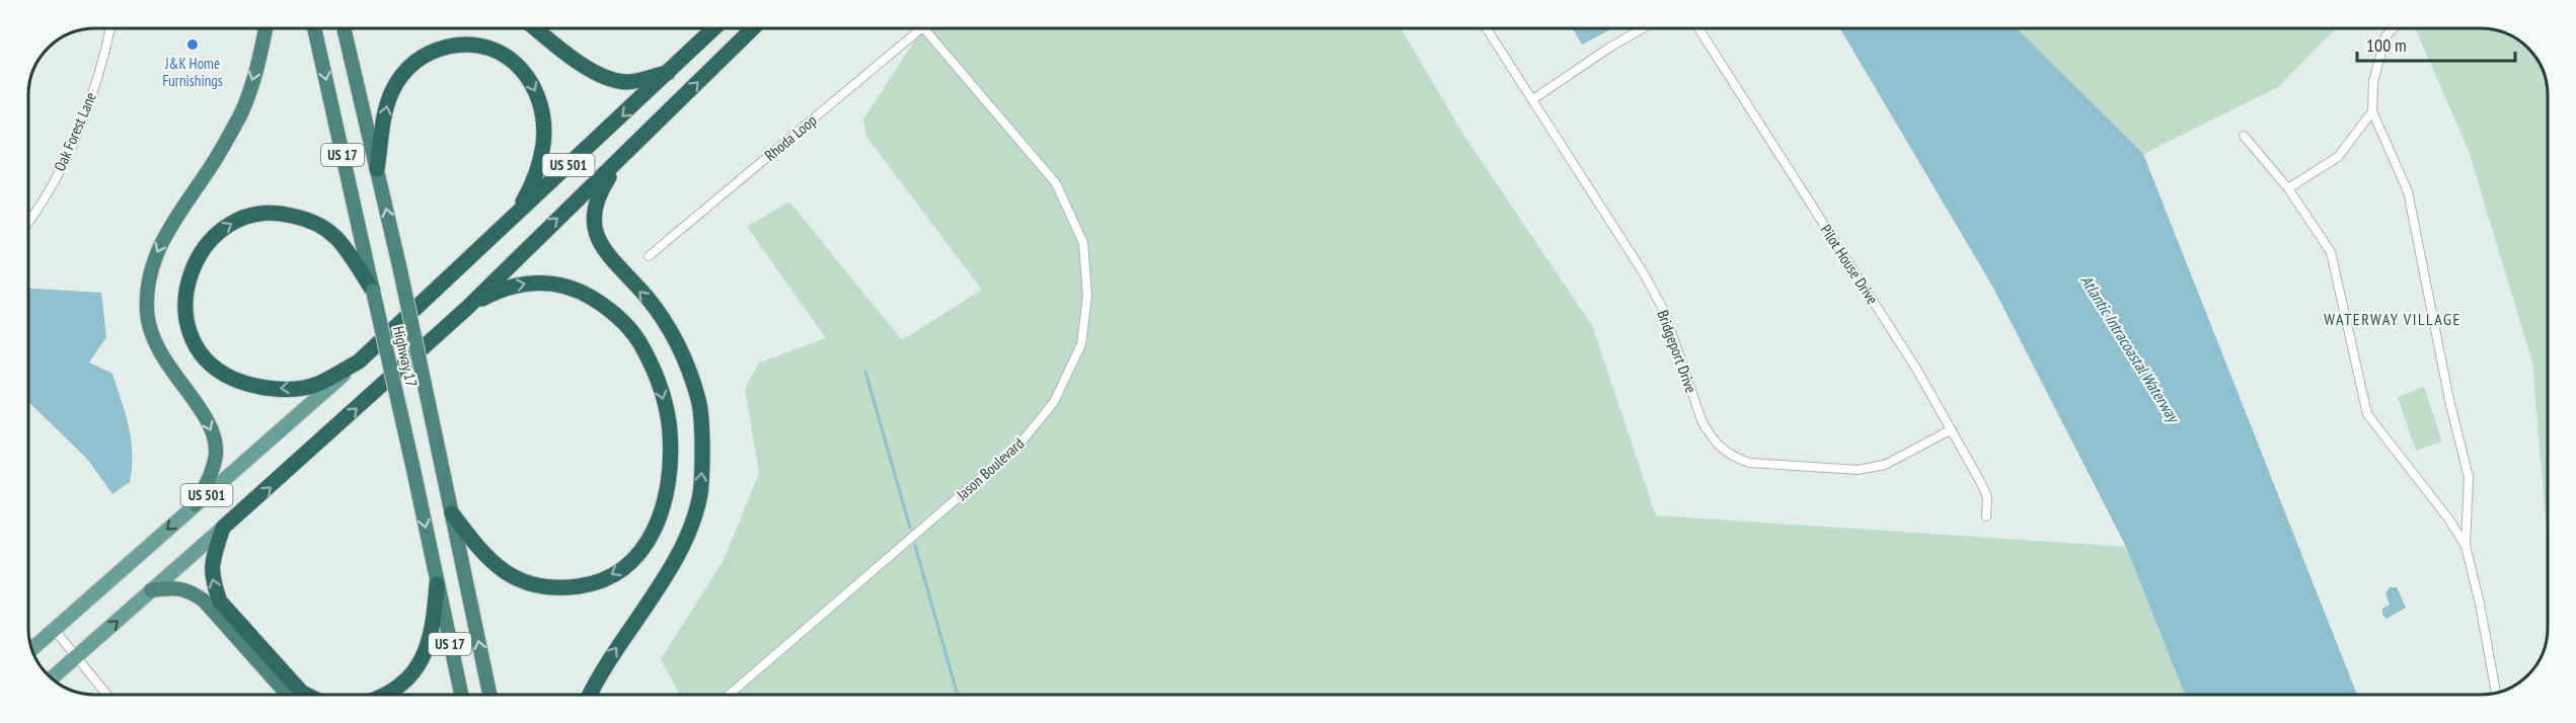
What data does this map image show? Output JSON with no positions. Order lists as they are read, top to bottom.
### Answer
{
  "streets": {
    "highway": ["US 17", "US 501", "Highway 17"],
    "street": [
      "Oak Forest Lane",
      "Rhoda Loop",
      "Pilot House Drive",
      "Bridgeport Drive",
      "Jason Boulevard"
    ]
  },
  "crossings": [
    ["Pilot House Drive", "Bridgeport Drive"]
  ],
  "districts": ["WATERWAY VILLAGE"],
  "water": ["Atlantic Intracoastal Waterway"],
  "places": ["J&K Home Furnishings"],
  "scale_bar": "100 m"
}
